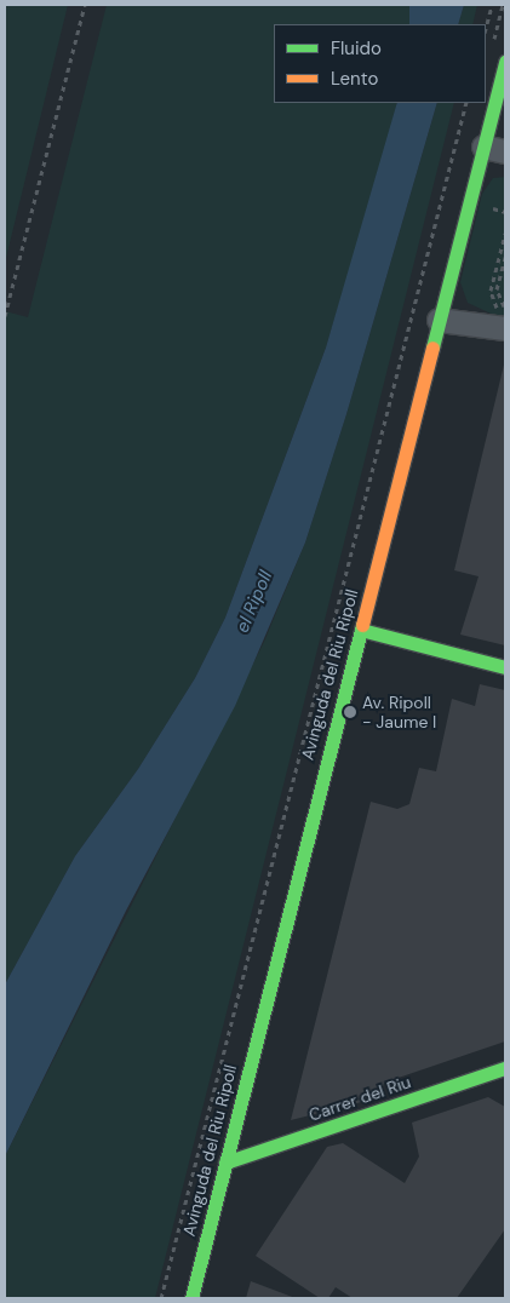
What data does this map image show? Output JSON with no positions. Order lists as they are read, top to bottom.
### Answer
{
  "streets": {
    "street": ["Avinguda del Riu Ripoll", "Carrer del Riu"]
  },
  "crossings": [
    ["Avinguda del Riu Ripoll", "Carrer del Riu"]
  ],
  "water": ["el Ripoll"],
  "places": ["Av. Ripoll - Jaume I"],
  "legend": ["Fluido", "Lento"]
}
